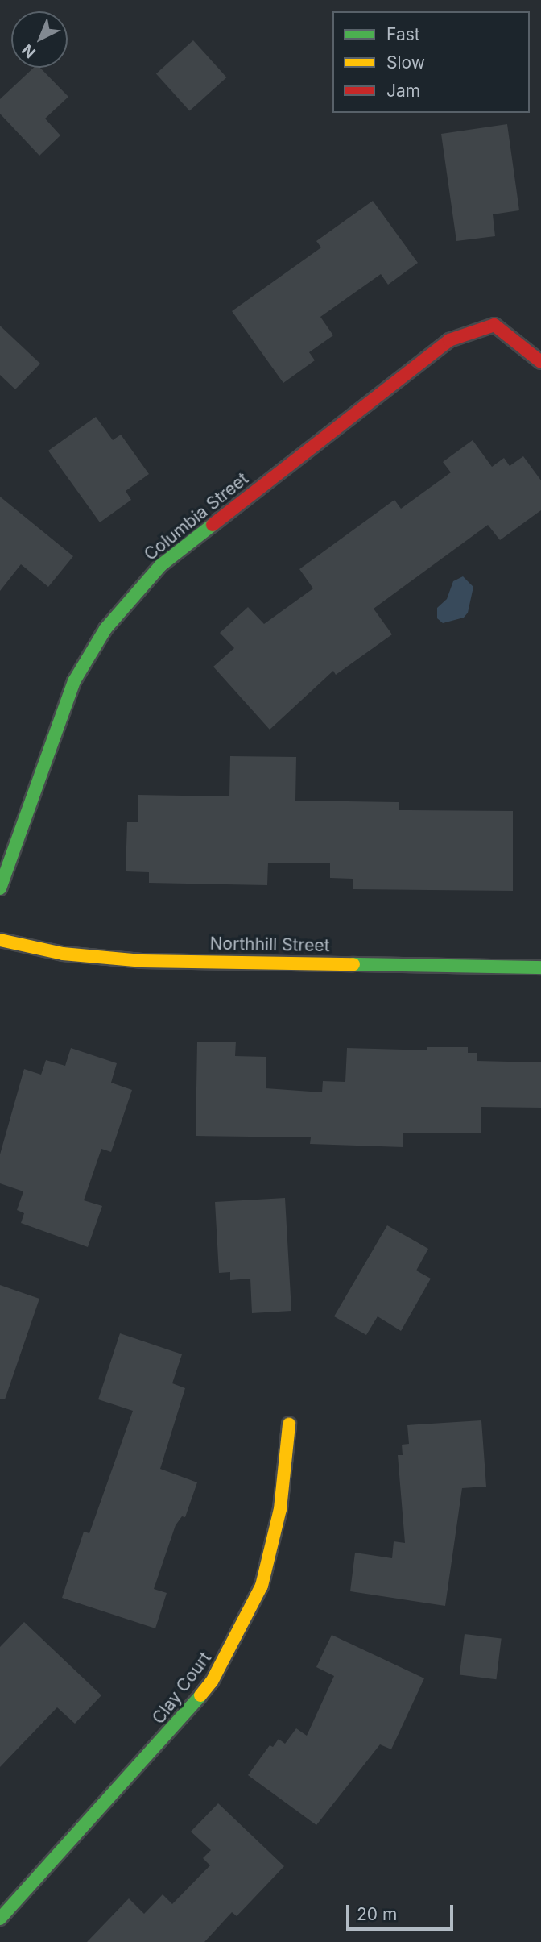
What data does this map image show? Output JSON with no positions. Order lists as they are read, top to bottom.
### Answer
{
  "streets": {
    "street": ["Columbia Street", "Northhill Street", "Clay Court"]
  },
  "legend": ["Fast", "Slow", "Jam"],
  "scale_bar": "20 m",
  "north": "bottom left"
}
